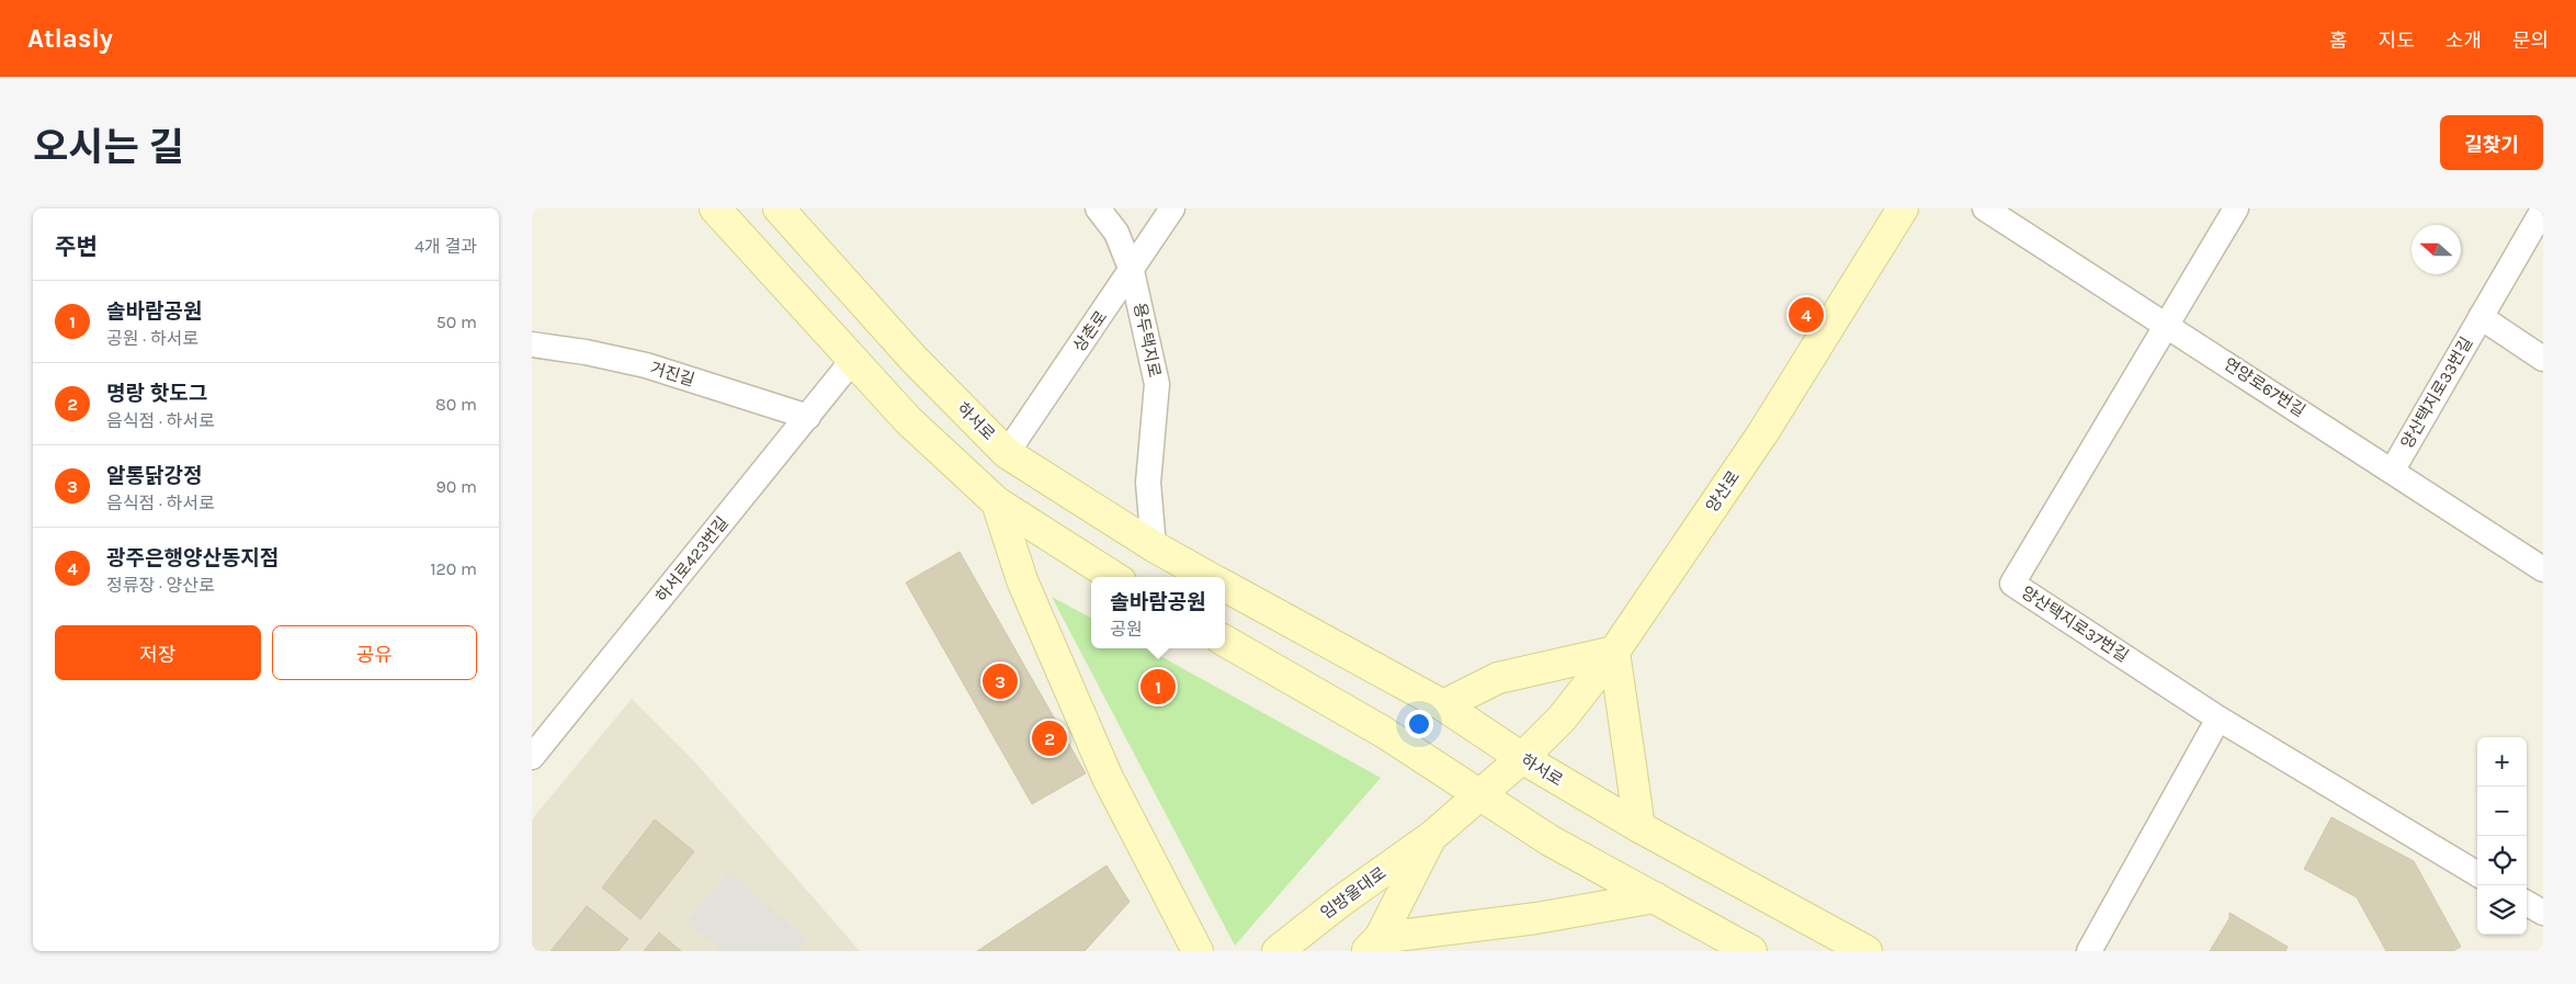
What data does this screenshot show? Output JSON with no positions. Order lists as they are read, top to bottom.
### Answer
{
  "streets": {
    "main road": ["하서로", "양산로", "임방울대로"],
    "street": [
      "상촌로",
      "용두택지로",
      "거진길",
      "연양로67번길",
      "양산택지로33번길",
      "하서로423번길",
      "양산택지로37번길"
    ]
  },
  "crossings": [
    ["상촌로", "용두택지로"],
    ["상촌로", "하서로"],
    ["용두택지로", "하서로"],
    ["거진길", "하서로423번길"],
    ["연양로67번길", "양산택지로33번길"],
    ["연양로67번길", "양산택지로37번길"],
    ["하서로", "양산로"],
    ["하서로", "임방울대로"],
    ["양산로", "임방울대로"]
  ],
  "north": "left",
  "page": {
    "header": "Atlasly",
    "nav": [
      "홈",
      "지도",
      "소개",
      "문의"
    ],
    "title": "오시는 길",
    "buttons": [
      "길찾기",
      ["저장", "공유"]
    ],
    "heading": ["주변", "4개 결과"],
    "list": [
      {
        "mark": "1",
        "name": "솔바람공원",
        "note": "공원 · 하서로",
        "value": "50 m"
      },
      {
        "mark": "2",
        "name": "명랑 핫도그",
        "note": "음식점 · 하서로",
        "value": "80 m"
      },
      {
        "mark": "3",
        "name": "알통닭강정",
        "note": "음식점 · 하서로",
        "value": "90 m"
      },
      {
        "mark": "4",
        "name": "광주은행양산동지점",
        "note": "정류장 · 양산로",
        "value": "120 m"
      }
    ],
    "pins": [
      "4",
      "3",
      "1",
      "2"
    ],
    "popup": ["솔바람공원", "공원"],
    "map_buttons": ["+", "−"]
  }
}
